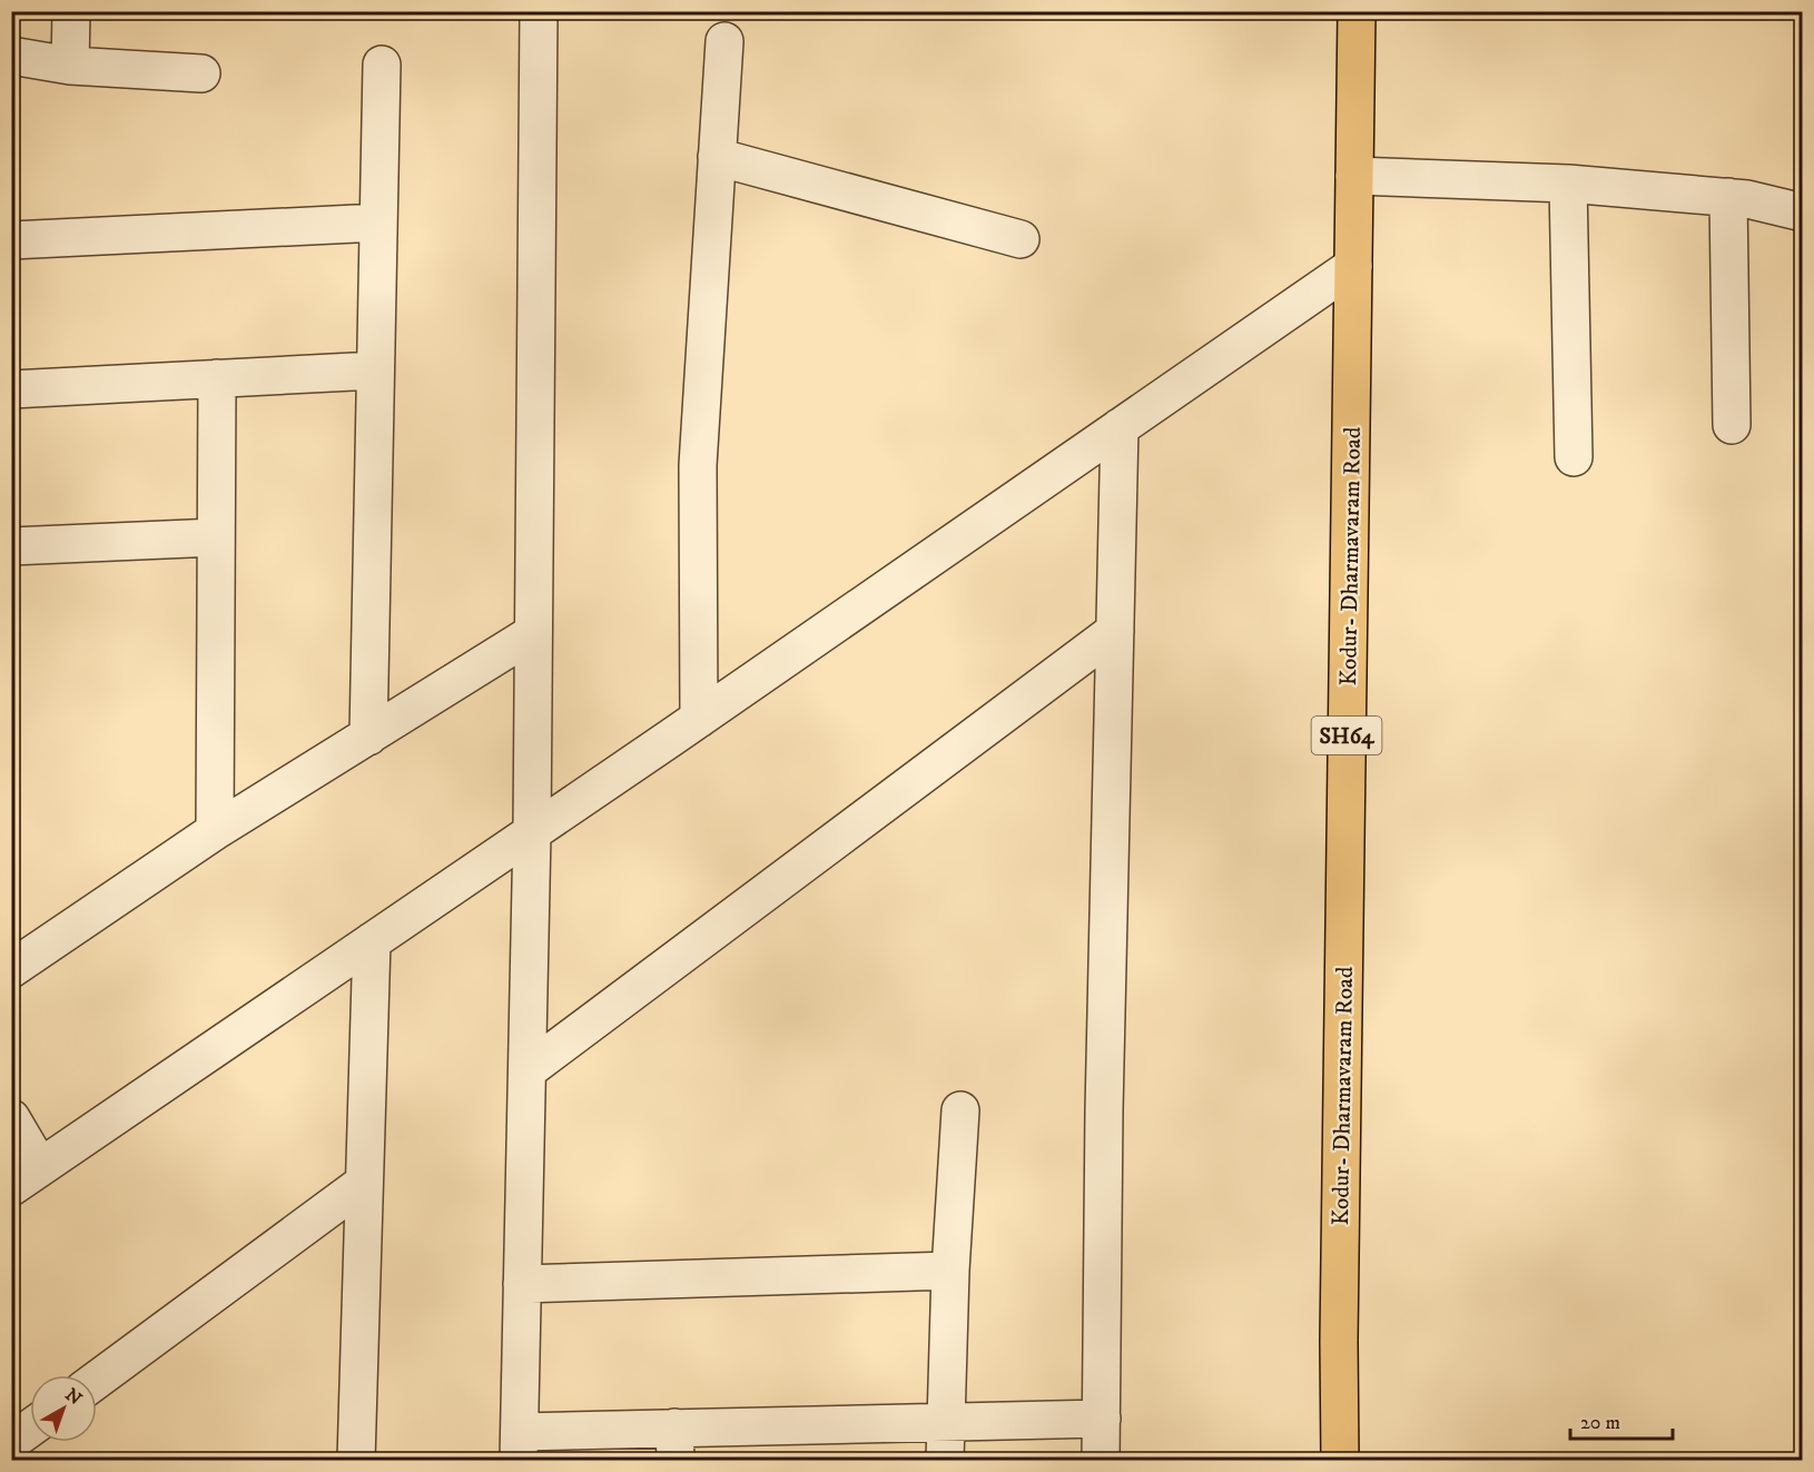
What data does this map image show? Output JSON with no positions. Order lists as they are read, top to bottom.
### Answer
{
  "streets": {
    "main road": ["Kodur- Dharmavaram Road", "SH64"]
  },
  "scale_bar": "20 m",
  "north": "top right"
}
